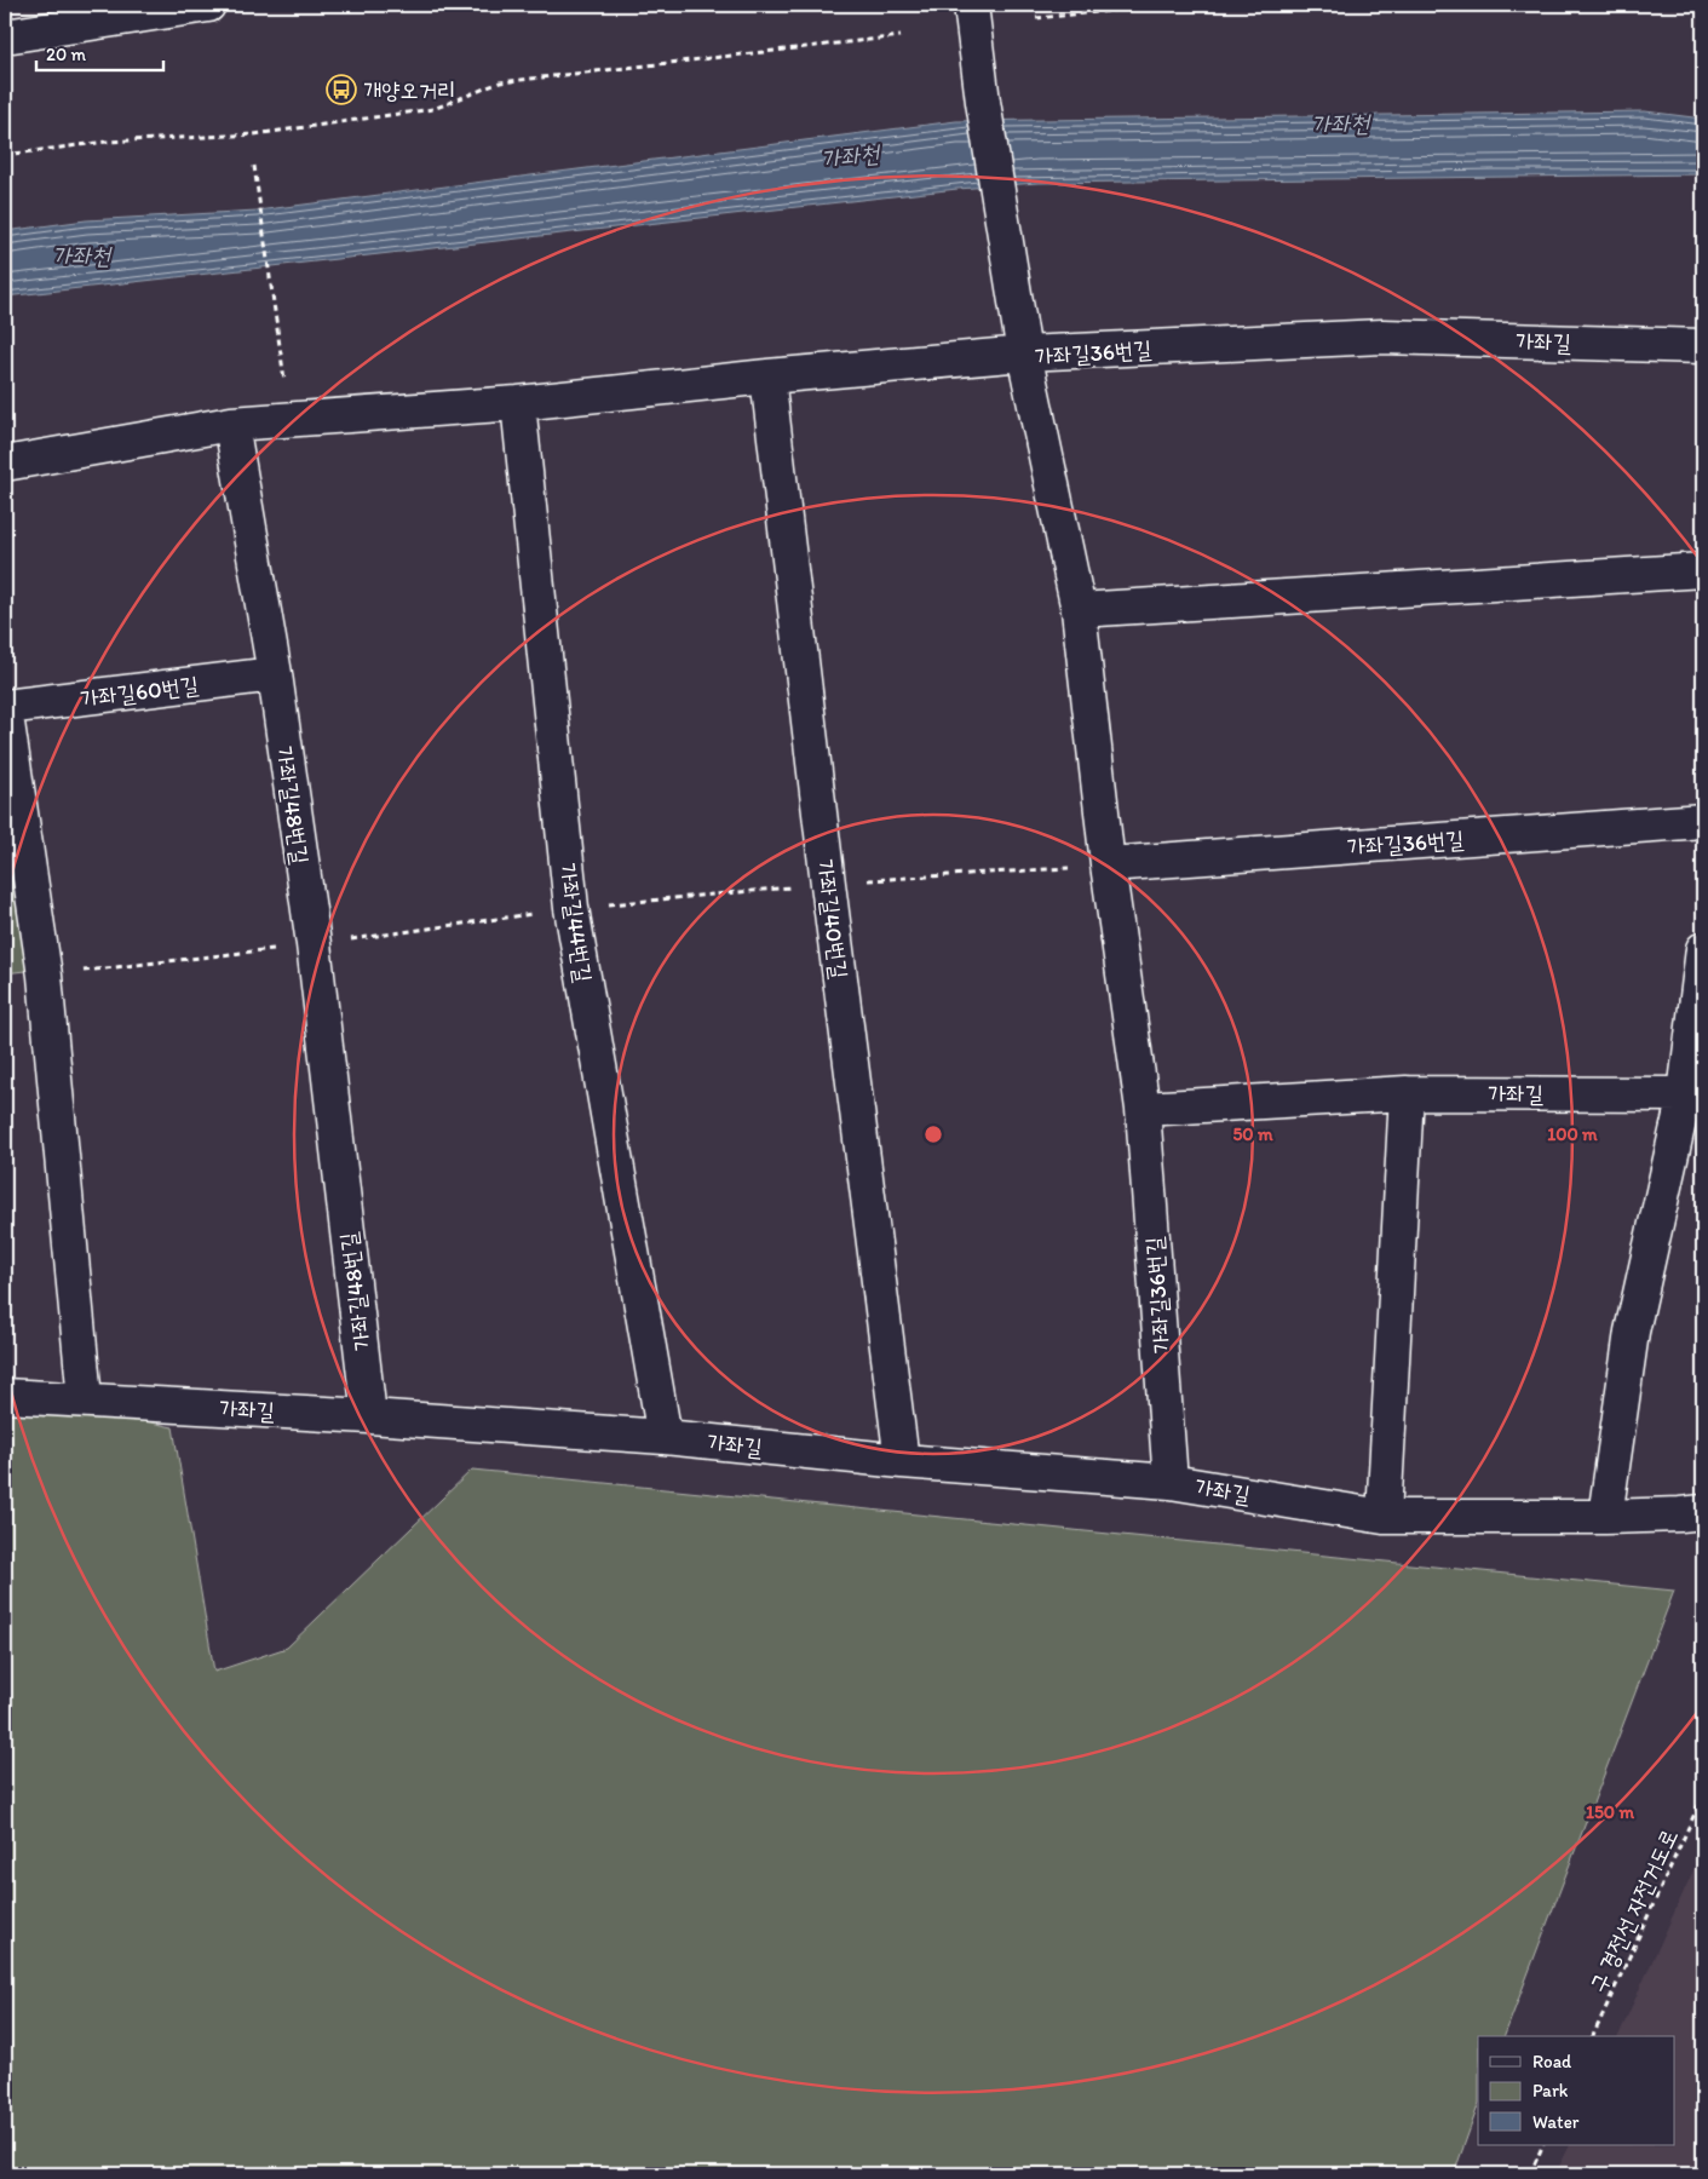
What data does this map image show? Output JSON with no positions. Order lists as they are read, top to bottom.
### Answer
{
  "streets": {
    "street": [
      "가좌길",
      "가좌길36번길",
      "가좌길60번길",
      "가좌길48번길",
      "가좌길40번길",
      "가좌길44번길"
    ],
    "path": ["구 경전선 자전거도로"]
  },
  "crossings": [
    ["가좌길", "가좌길36번길"],
    ["가좌길", "가좌길60번길"],
    ["가좌길", "가좌길48번길"],
    ["가좌길", "가좌길40번길"],
    ["가좌길", "가좌길44번길"],
    ["가좌길60번길", "가좌길48번길"]
  ],
  "water": ["가좌천"],
  "places": {
    "bus stop": ["개양오거리"]
  },
  "legend": ["Road", "Park", "Water"],
  "scale_bar": "20 m",
  "rings": ["50 m", "100 m", "150 m"]
}
